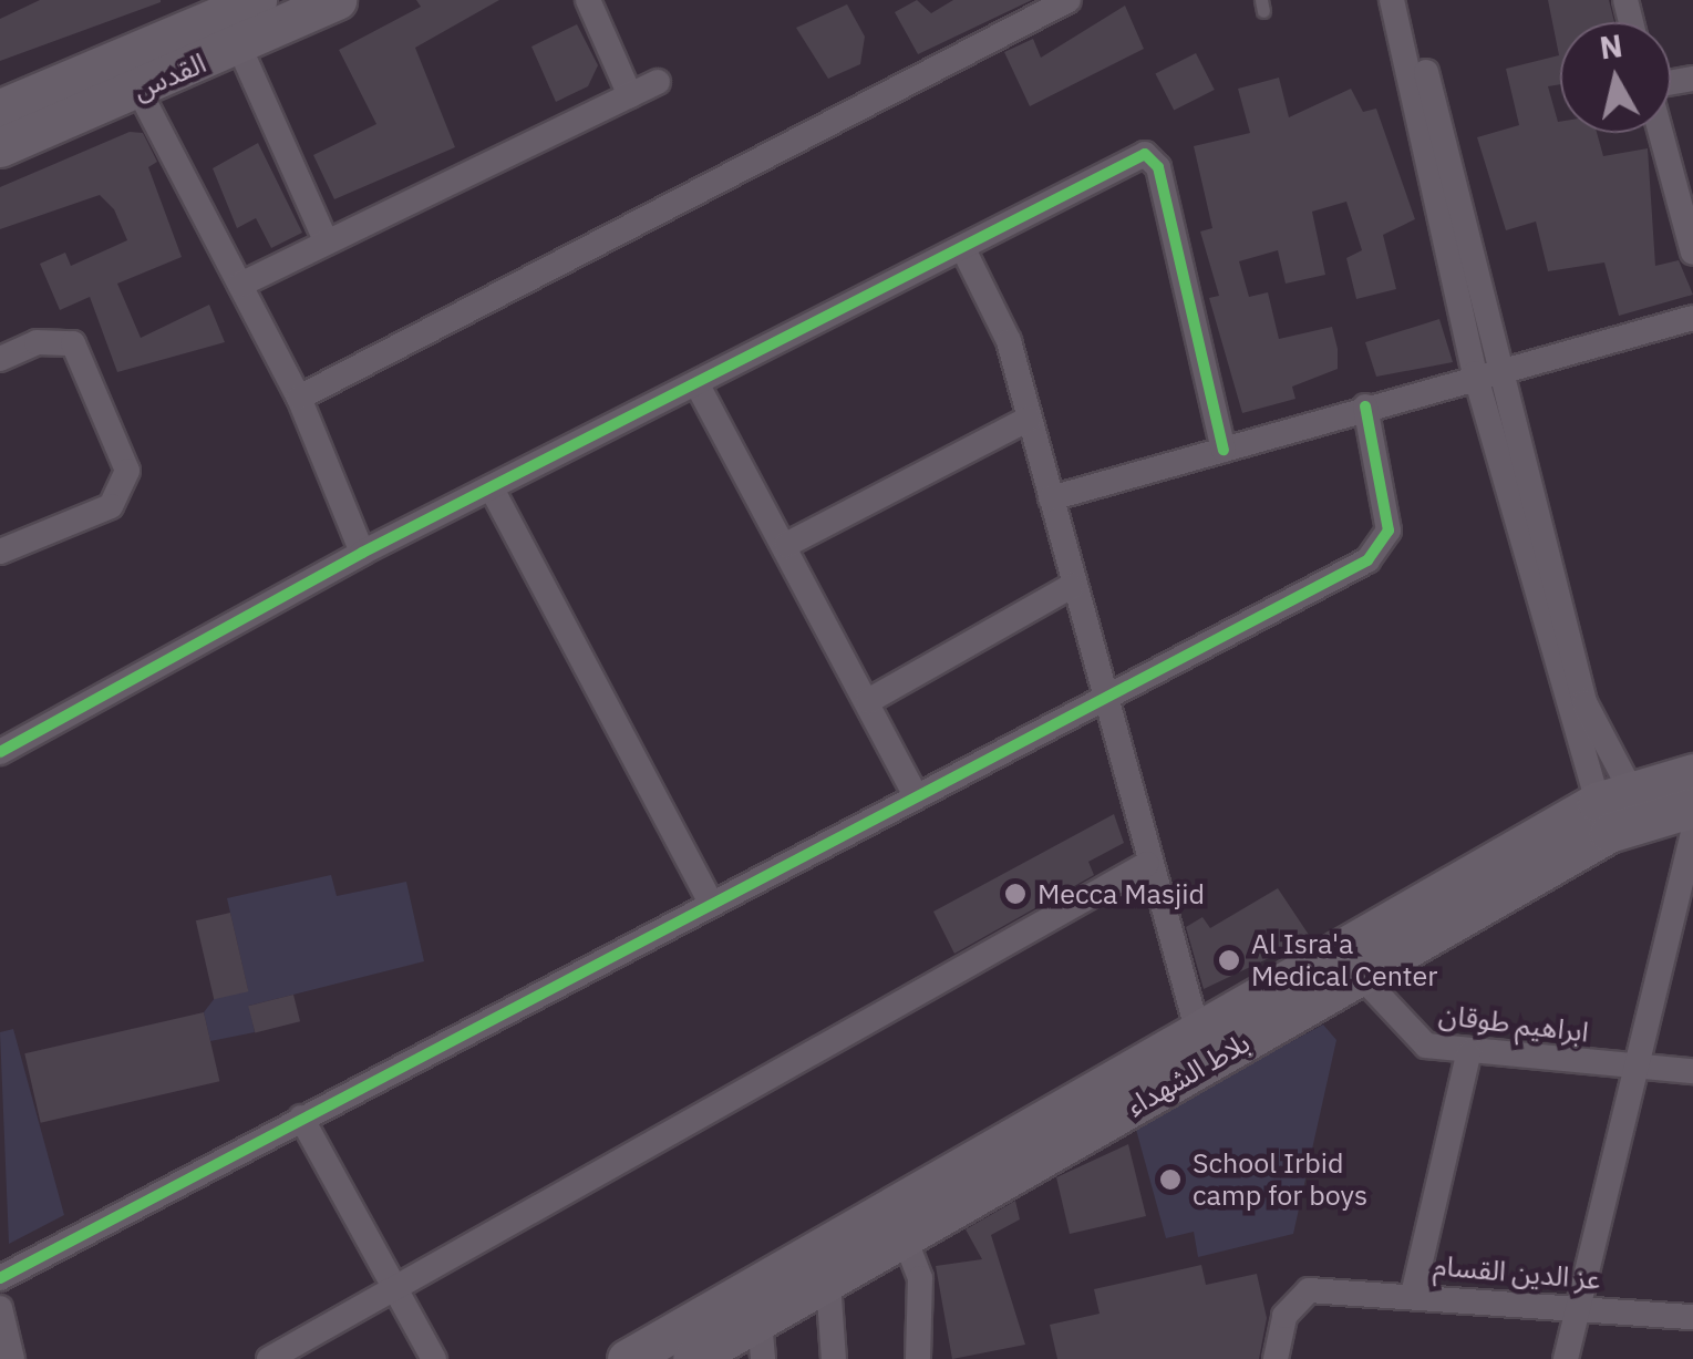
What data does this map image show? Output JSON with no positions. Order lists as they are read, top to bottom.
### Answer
{
  "streets": {
    "main road": ["القدس", "بلاط الشهداء"],
    "street": ["ابراهيم طوقان", "عز الدين القسام"]
  },
  "crossings": [
    ["ابراهيم طوقان", "بلاط الشهداء"]
  ],
  "places": ["Mecca Masjid", "Al Isra'a Medical Center", "School Irbid camp for boys"],
  "north": "top"
}
